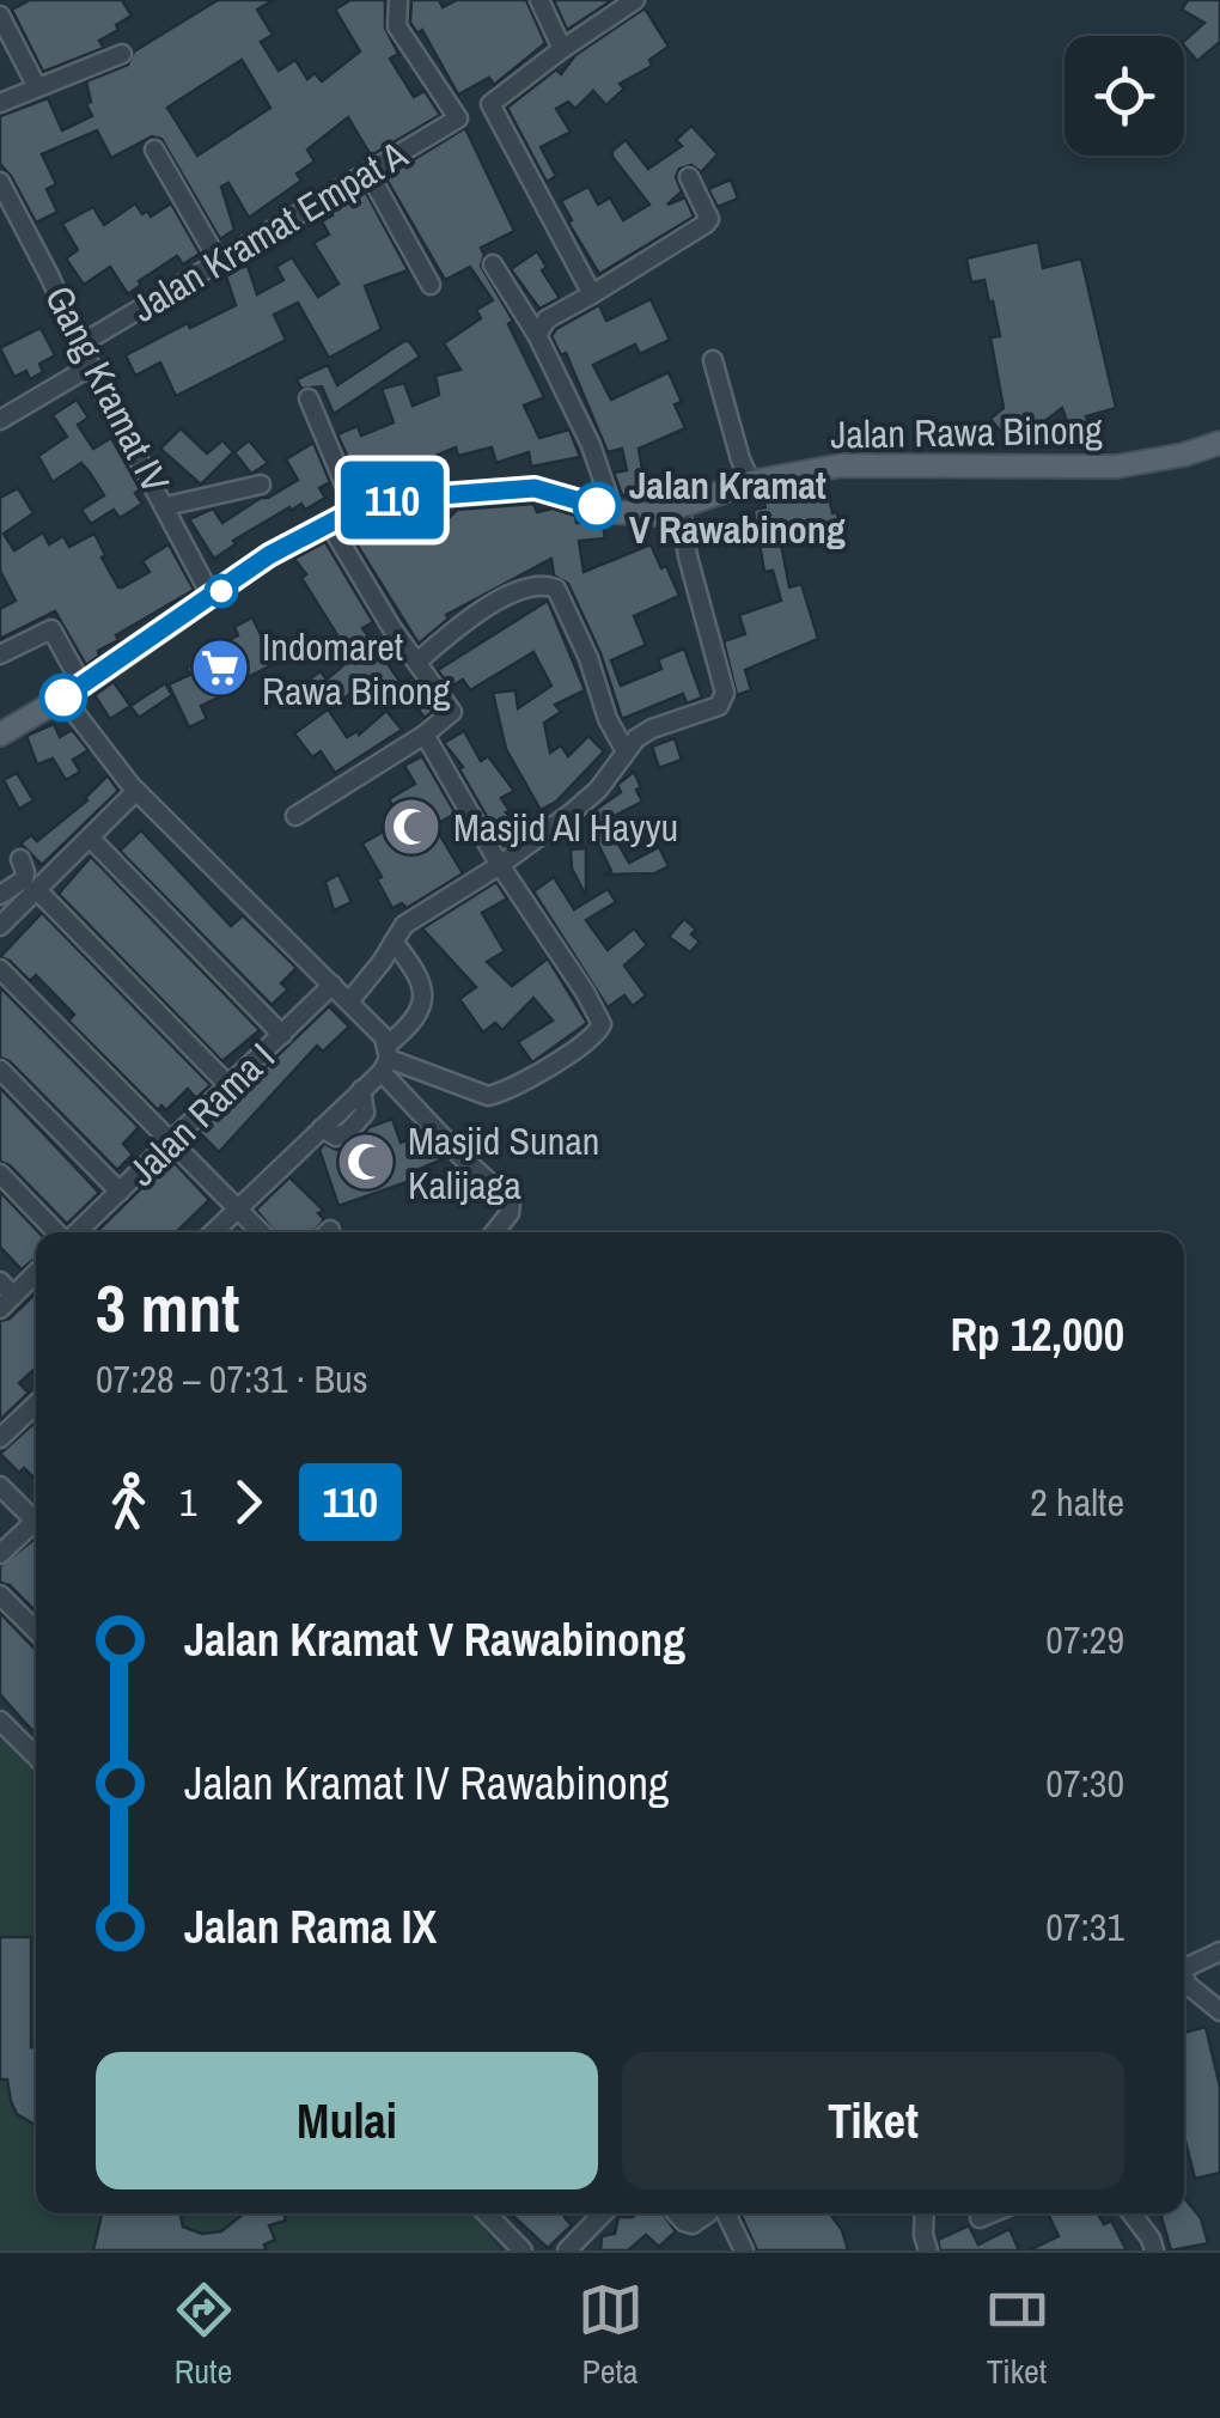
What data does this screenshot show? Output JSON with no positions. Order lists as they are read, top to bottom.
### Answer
{
  "streets": {
    "main road": ["Jalan Rawa Binong"],
    "street": ["Jalan Kramat Empat A", "Gang Kramat IV", "Jalan Rama I"]
  },
  "crossings": [
    ["Jalan Kramat Empat A", "Gang Kramat IV"],
    ["Gang Kramat IV", "Jalan Rawa Binong"]
  ],
  "places": {
    "other": ["Jalan Kramat V Rawabinong"],
    "supermarket": ["Indomaret Rawa Binong"],
    "mosque": ["Masjid Al Hayyu", "Masjid Sunan Kalijaga"]
  },
  "lines": ["bus line 110"],
  "page": {
    "on_map": "110",
    "heading": ["3 mnt", "07:28 – 07:31 · Bus", "Rp 12,000"],
    "legs": ["1", "110", "2 halte"],
    "list": [
      {
        "name": "Jalan Kramat V Rawabinong",
        "value": "07:29"
      },
      {
        "name": "Jalan Kramat IV Rawabinong",
        "value": "07:30"
      },
      {
        "name": "Jalan Rama IX",
        "value": "07:31"
      }
    ],
    "buttons": ["Mulai", "Tiket"],
    "tabs": ["Rute", "Peta", "Tiket"]
  }
}
